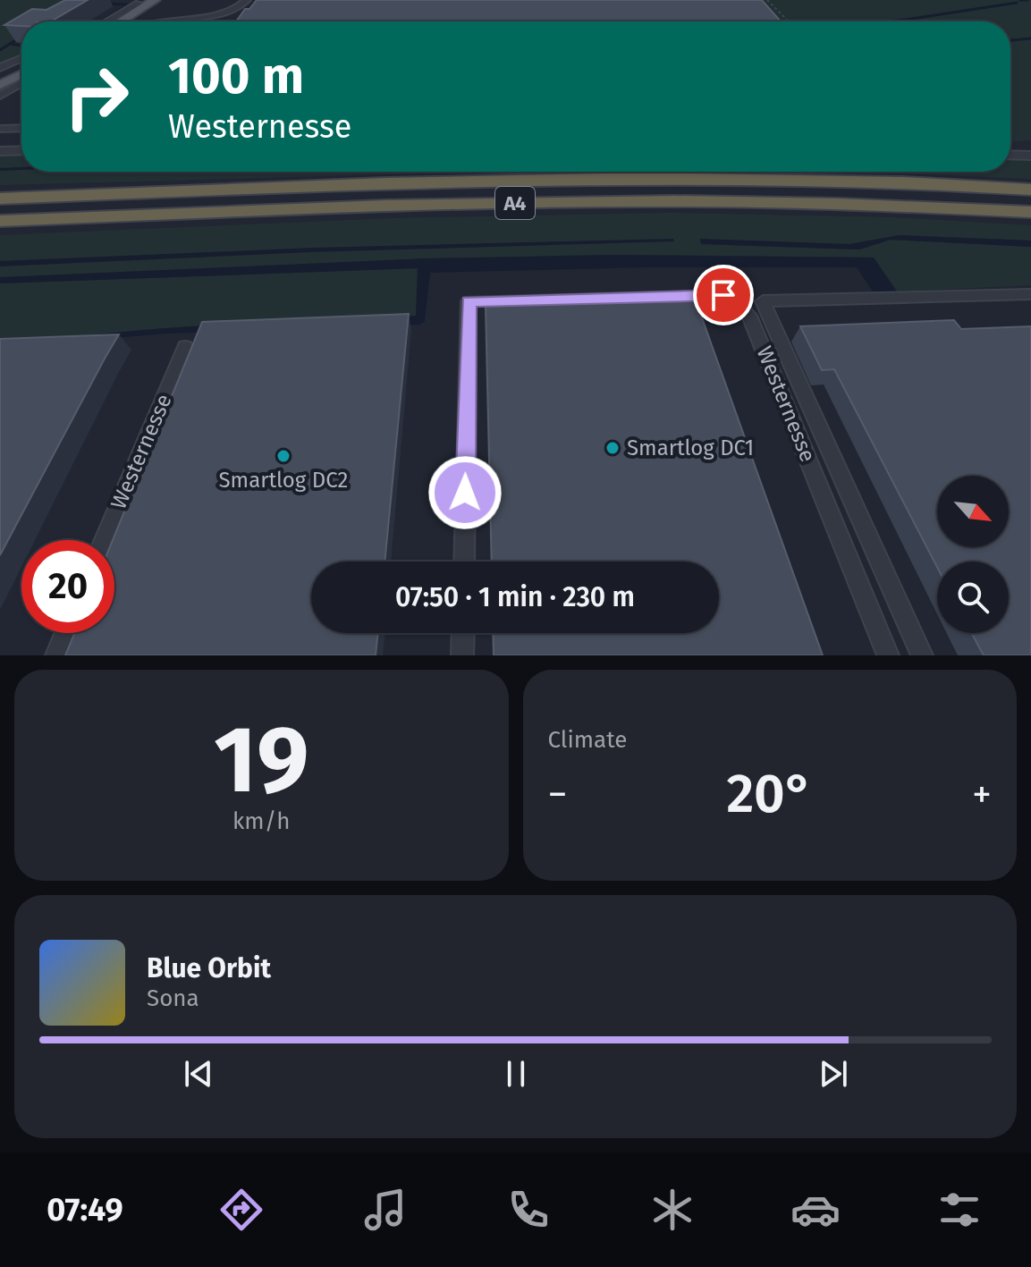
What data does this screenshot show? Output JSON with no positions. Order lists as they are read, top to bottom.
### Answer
{
  "streets": {
    "highway": ["A4"],
    "street": ["Westernesse"]
  },
  "places": ["Smartlog DC1", "Smartlog DC2"],
  "north": "bottom right",
  "page": {
    "turn": ["100 m", "Westernesse"],
    "limit": "20",
    "trip": "07:50 · 1 min · 230 m",
    "tile": [
      ["19", "km/h"],
      "Climate"
    ],
    "heat": ["−", "20°", "+"],
    "song": ["Blue Orbit", "Sona"],
    "tabs": "07:49"
  }
}
